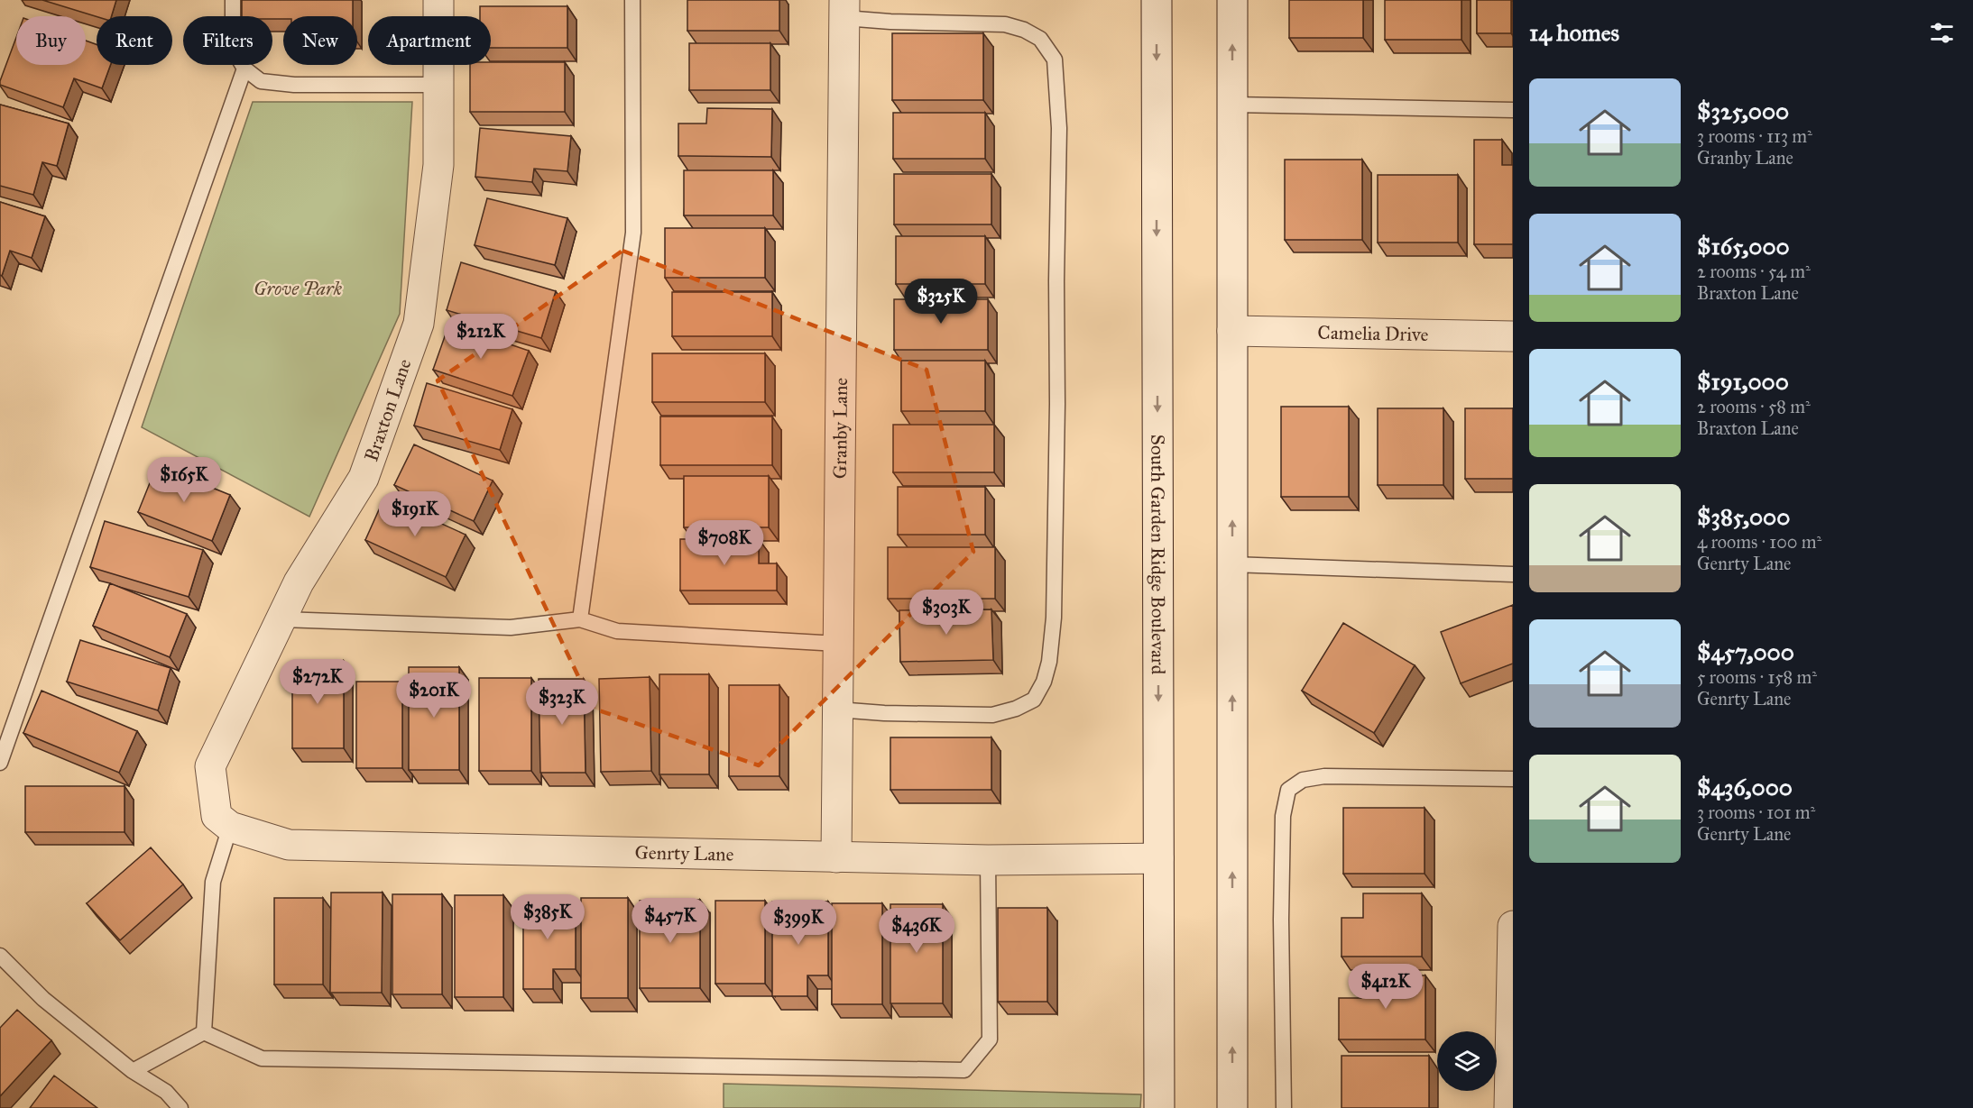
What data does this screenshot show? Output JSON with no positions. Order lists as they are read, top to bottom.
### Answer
{
  "streets": {
    "street": [
      "Camelia Drive",
      "Braxton Lane",
      "Granby Lane",
      "South Garden Ridge Boulevard",
      "Genrty Lane"
    ]
  },
  "crossings": [
    ["Braxton Lane", "Genrty Lane"],
    ["Granby Lane", "Genrty Lane"],
    ["South Garden Ridge Boulevard", "Genrty Lane"]
  ],
  "parks": ["Grove Park"],
  "page": {
    "heading": "14 homes",
    "chip": [
      "Buy",
      "Rent",
      "Filters",
      "New",
      "Apartment"
    ],
    "list": [
      {
        "name": "$325,000",
        "note": "3 rooms · 113 m² · Granby Lane"
      },
      {
        "name": "$165,000",
        "note": "2 rooms · 54 m² · Braxton Lane"
      },
      {
        "name": "$191,000",
        "note": "2 rooms · 58 m² · Braxton Lane"
      },
      {
        "name": "$385,000",
        "note": "4 rooms · 100 m² · Genrty Lane"
      },
      {
        "name": "$457,000",
        "note": "5 rooms · 158 m² · Genrty Lane"
      },
      {
        "name": "$436,000",
        "note": "3 rooms · 101 m² · Genrty Lane"
      }
    ],
    "price": [
      "$325K",
      "$212K",
      "$165K",
      "$191K",
      "$708K",
      "$303K",
      "$272K",
      "$201K",
      "$323K",
      "$385K",
      "$457K",
      "$399K",
      "$436K",
      "$412K"
    ]
  }
}
